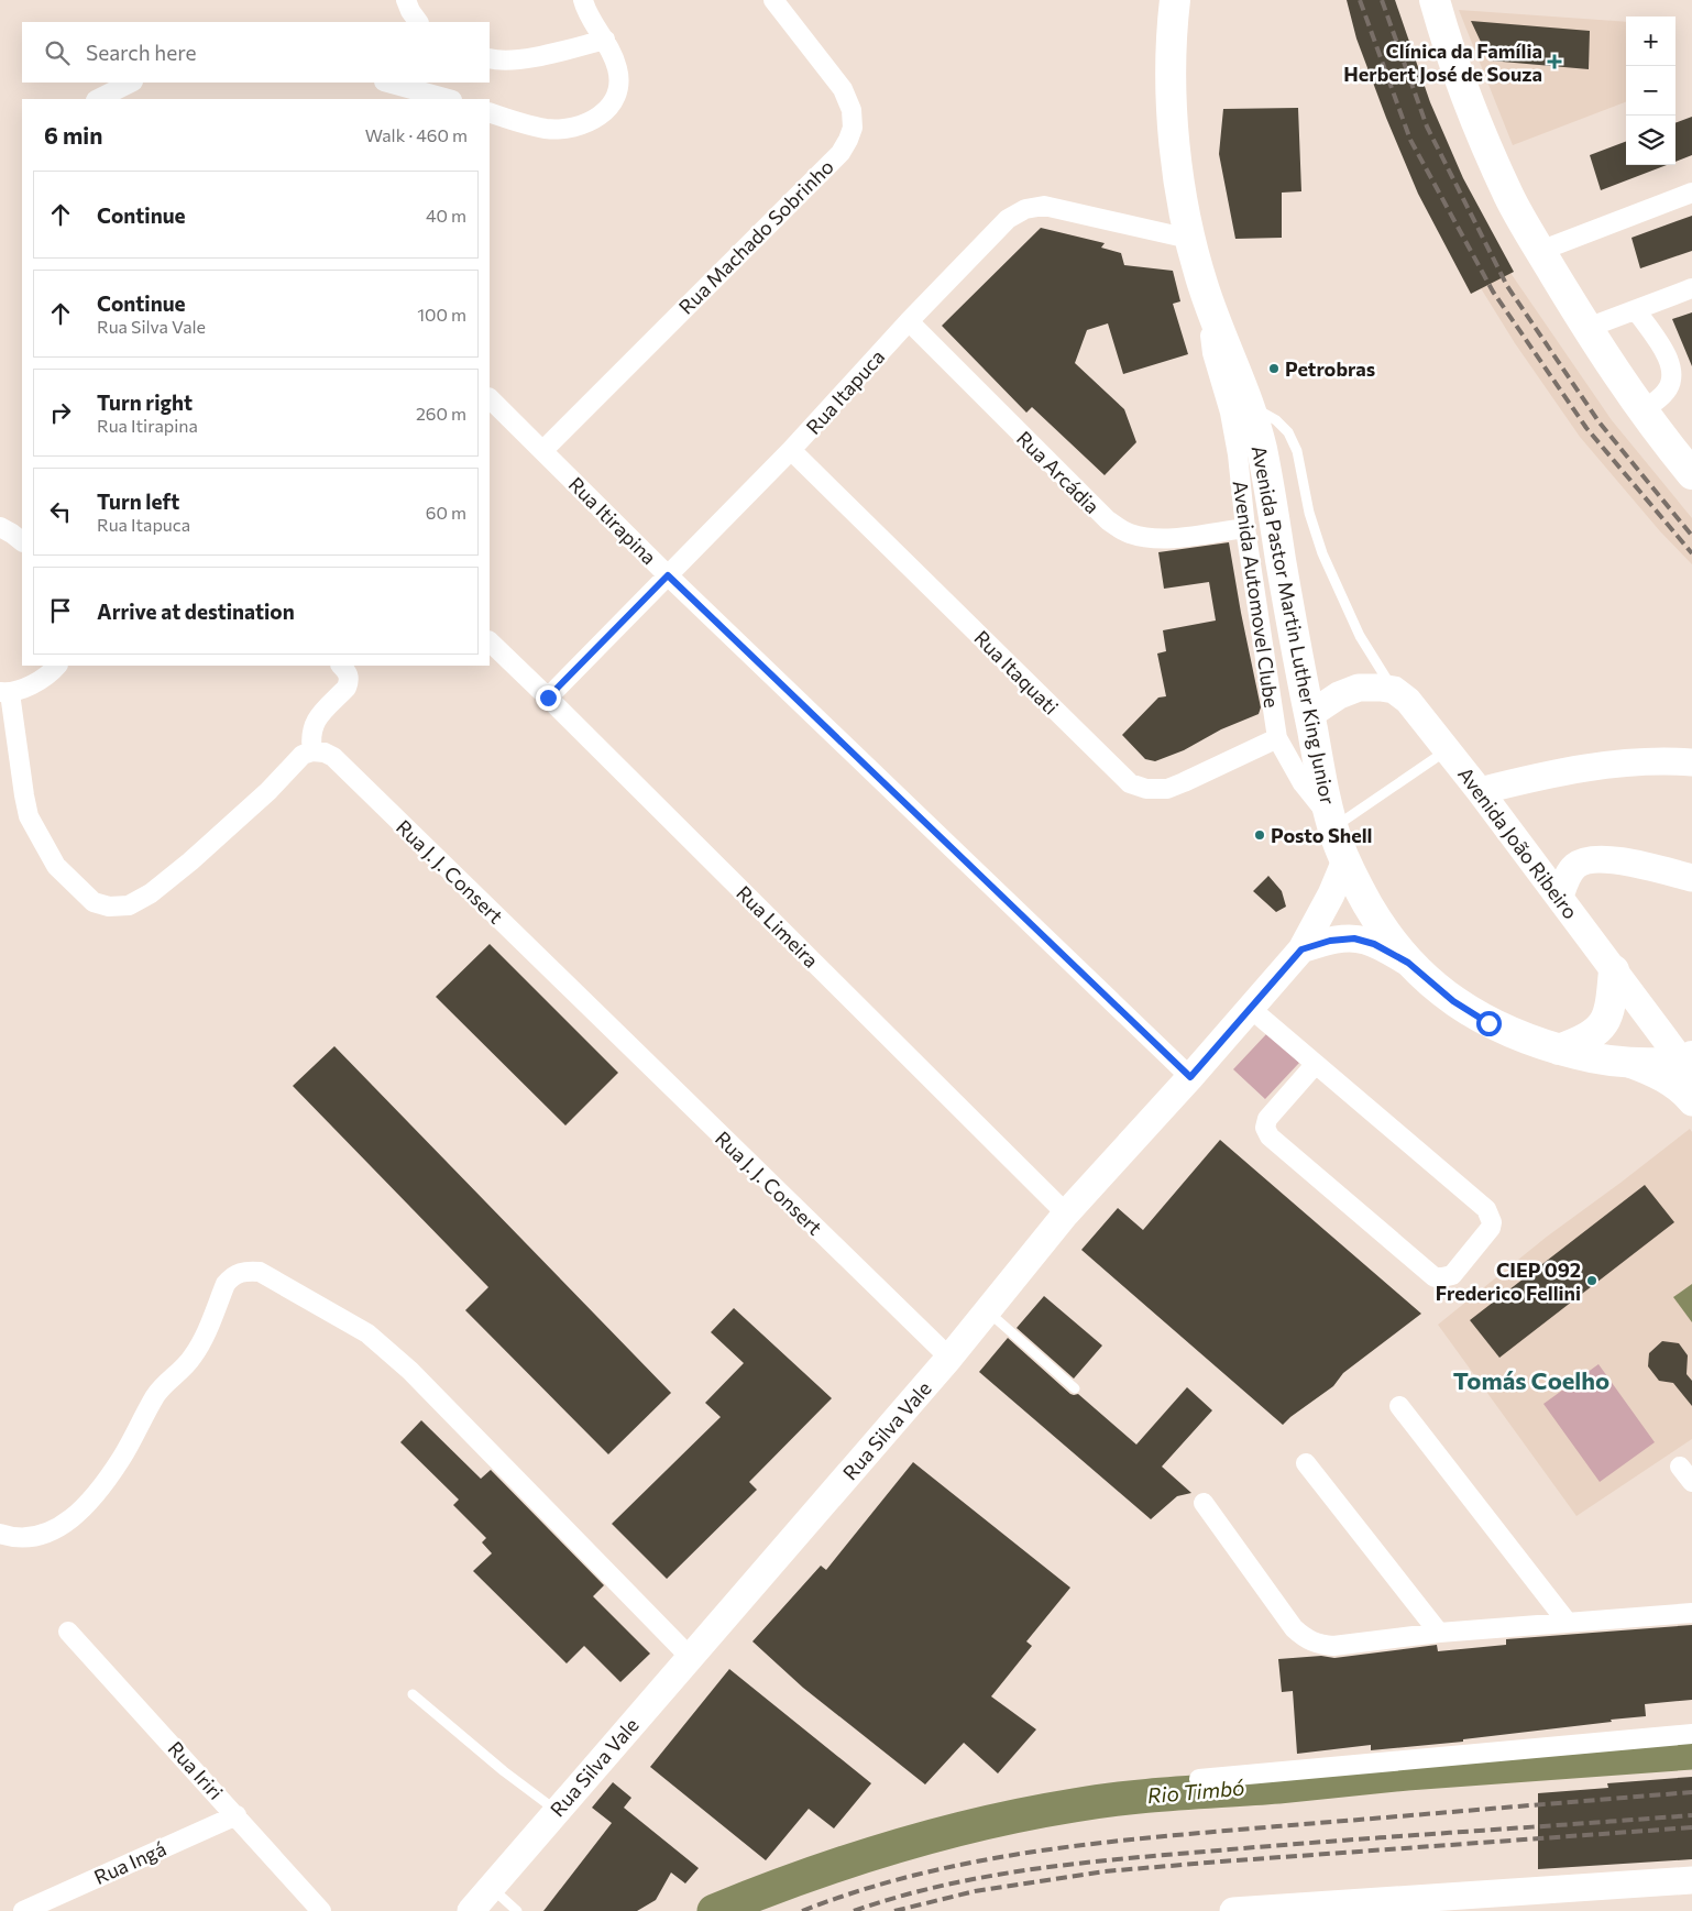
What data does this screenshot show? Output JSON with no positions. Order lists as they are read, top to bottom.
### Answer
{
  "streets": {
    "main road": ["Avenida Pastor Martin Luther King Junior"],
    "street": [
      "Rua Machado Sobrinho",
      "Rua Itapuca",
      "Rua Arcádia",
      "Rua Itirapina",
      "Avenida Automovel Clube",
      "Rua Itaquati",
      "Avenida João Ribeiro",
      "Rua J. J. Consert",
      "Rua Limeira",
      "Rua Silva Vale",
      "Rua Iriri",
      "Rua Ingá"
    ]
  },
  "crossings": [
    ["Rua Machado Sobrinho", "Rua Itirapina"],
    ["Rua Itapuca", "Rua Arcádia"],
    ["Rua Itapuca", "Rua Itirapina"],
    ["Rua Itapuca", "Avenida Pastor Martin Luther King Junior"],
    ["Rua Itapuca", "Rua Itaquati"],
    ["Rua Itapuca", "Rua Limeira"],
    ["Rua Arcádia", "Avenida Automovel Clube"],
    ["Rua Itirapina", "Rua Silva Vale"],
    ["Avenida Automovel Clube", "Avenida Pastor Martin Luther King Junior"],
    ["Avenida Automovel Clube", "Rua Itaquati"],
    ["Avenida Pastor Martin Luther King Junior", "Avenida João Ribeiro"],
    ["Avenida Pastor Martin Luther King Junior", "Rua Silva Vale"],
    ["Rua J. J. Consert", "Rua Silva Vale"],
    ["Rua Limeira", "Rua Silva Vale"],
    ["Rua Iriri", "Rua Ingá"]
  ],
  "districts": ["Tomás Coelho"],
  "water": ["Rio Timbó"],
  "places": {
    "health": ["Clínica da Família Herbert José de Souza"],
    "other": ["Petrobras", "Posto Shell", "CIEP 092 Frederico Fellini"]
  },
  "page": {
    "map_buttons": ["+", "−"],
    "search": "Search here",
    "heading": ["6 min", "Walk · 460 m"],
    "list": [
      ["Continue", "40 m"],
      ["Continue", "Rua Silva Vale", "100 m"],
      ["Turn right", "Rua Itirapina", "260 m"],
      ["Turn left", "Rua Itapuca", "60 m"],
      "Arrive at destination"
    ]
  }
}
